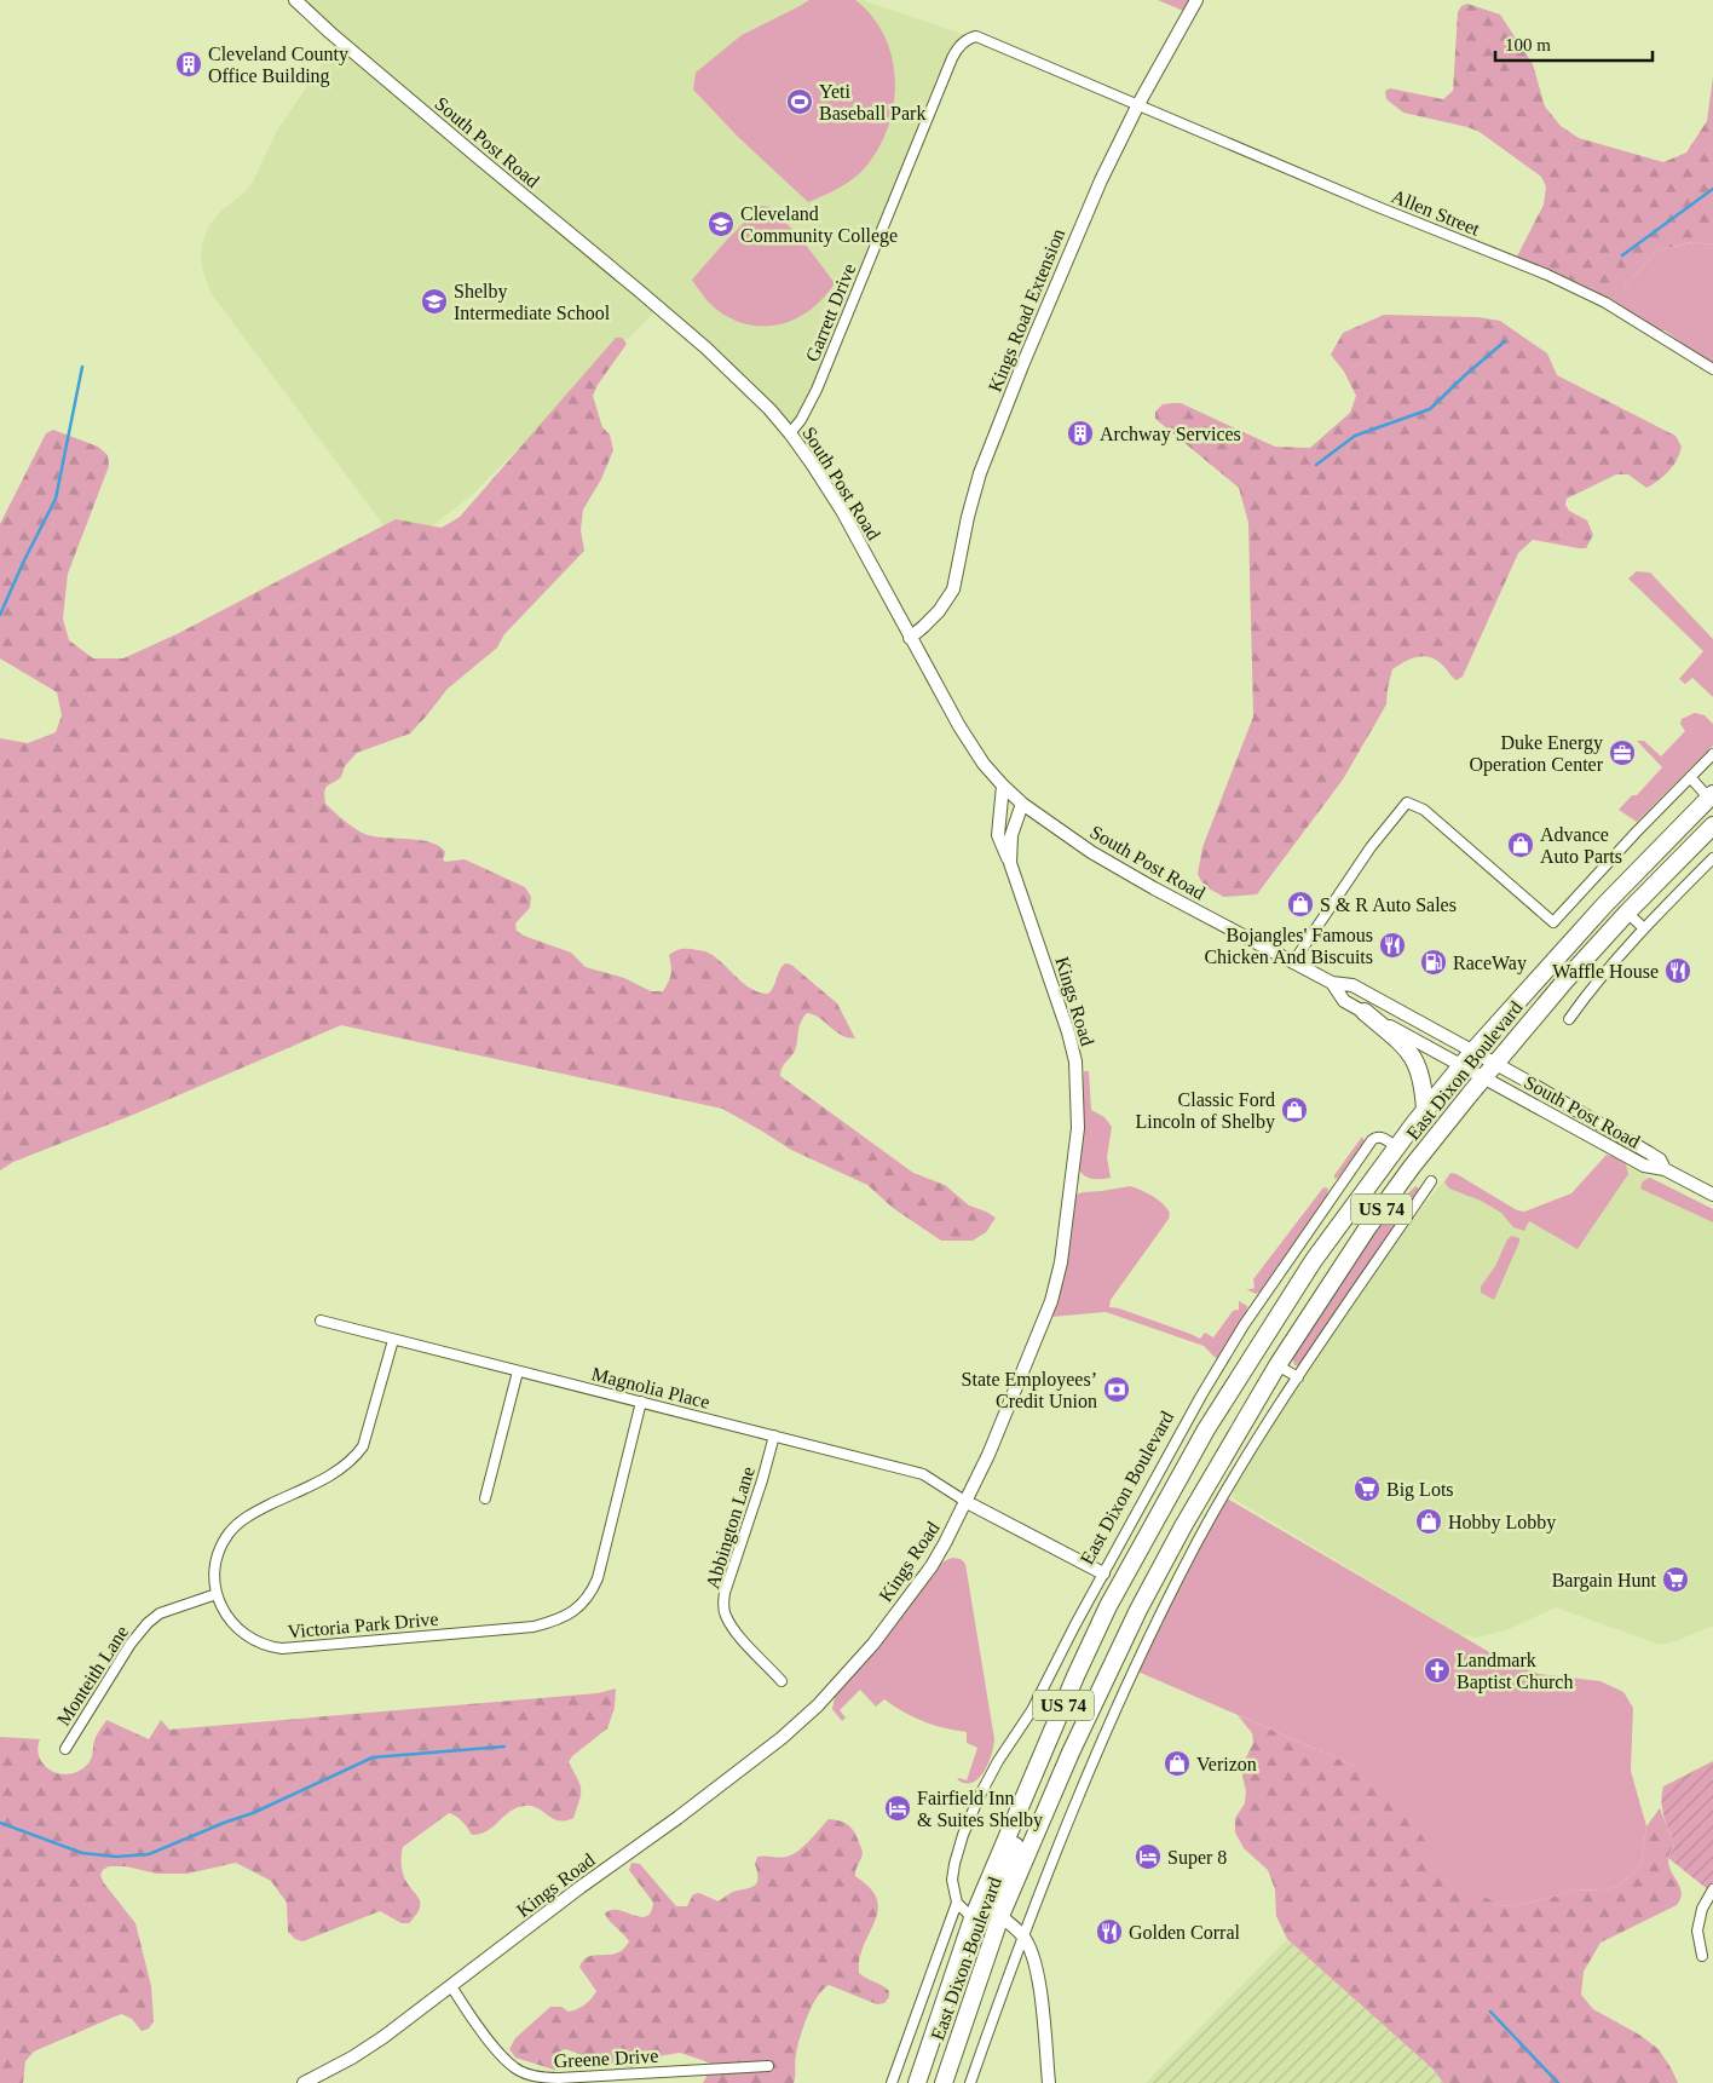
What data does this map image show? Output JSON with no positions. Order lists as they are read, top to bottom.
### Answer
{
  "streets": {
    "highway": ["East Dixon Boulevard", "US 74"],
    "street": [
      "South Post Road",
      "Allen Street",
      "Kings Road Extension",
      "Garrett Drive",
      "Kings Road",
      "Magnolia Place",
      "Abbington Lane",
      "Victoria Park Drive",
      "Monteith Lane",
      "Greene Drive"
    ]
  },
  "crossings": [
    ["South Post Road", "Kings Road Extension"],
    ["South Post Road", "Garrett Drive"],
    ["South Post Road", "Kings Road"],
    ["South Post Road", "East Dixon Boulevard"],
    ["Allen Street", "Kings Road Extension"],
    ["Allen Street", "Garrett Drive"],
    ["Kings Road Extension", "Garrett Drive"],
    ["Kings Road", "Magnolia Place"],
    ["Kings Road", "Greene Drive"],
    ["Magnolia Place", "Abbington Lane"],
    ["Magnolia Place", "Victoria Park Drive"],
    ["Victoria Park Drive", "Monteith Lane"]
  ],
  "places": {
    "building": ["Cleveland County Office Building", "Archway Services"],
    "sports": ["Yeti Baseball Park"],
    "school or university": ["Cleveland Community College", "Shelby Intermediate School"],
    "office": ["Duke Energy Operation Center"],
    "shop": [
      "Advance Auto Parts",
      "S & R Auto Sales",
      "Classic Ford Lincoln of Shelby",
      "Hobby Lobby",
      "Verizon"
    ],
    "restaurant": ["Bojangles' Famous Chicken And Biscuits", "Waffle House", "Golden Corral"],
    "fuel station": ["RaceWay"],
    "bank": ["State Employees’ Credit Union"],
    "supermarket": ["Big Lots", "Bargain Hunt"],
    "church": ["Landmark Baptist Church"],
    "hotel": ["Fairfield Inn & Suites Shelby", "Super 8"]
  },
  "scale_bar": "100 m"
}
